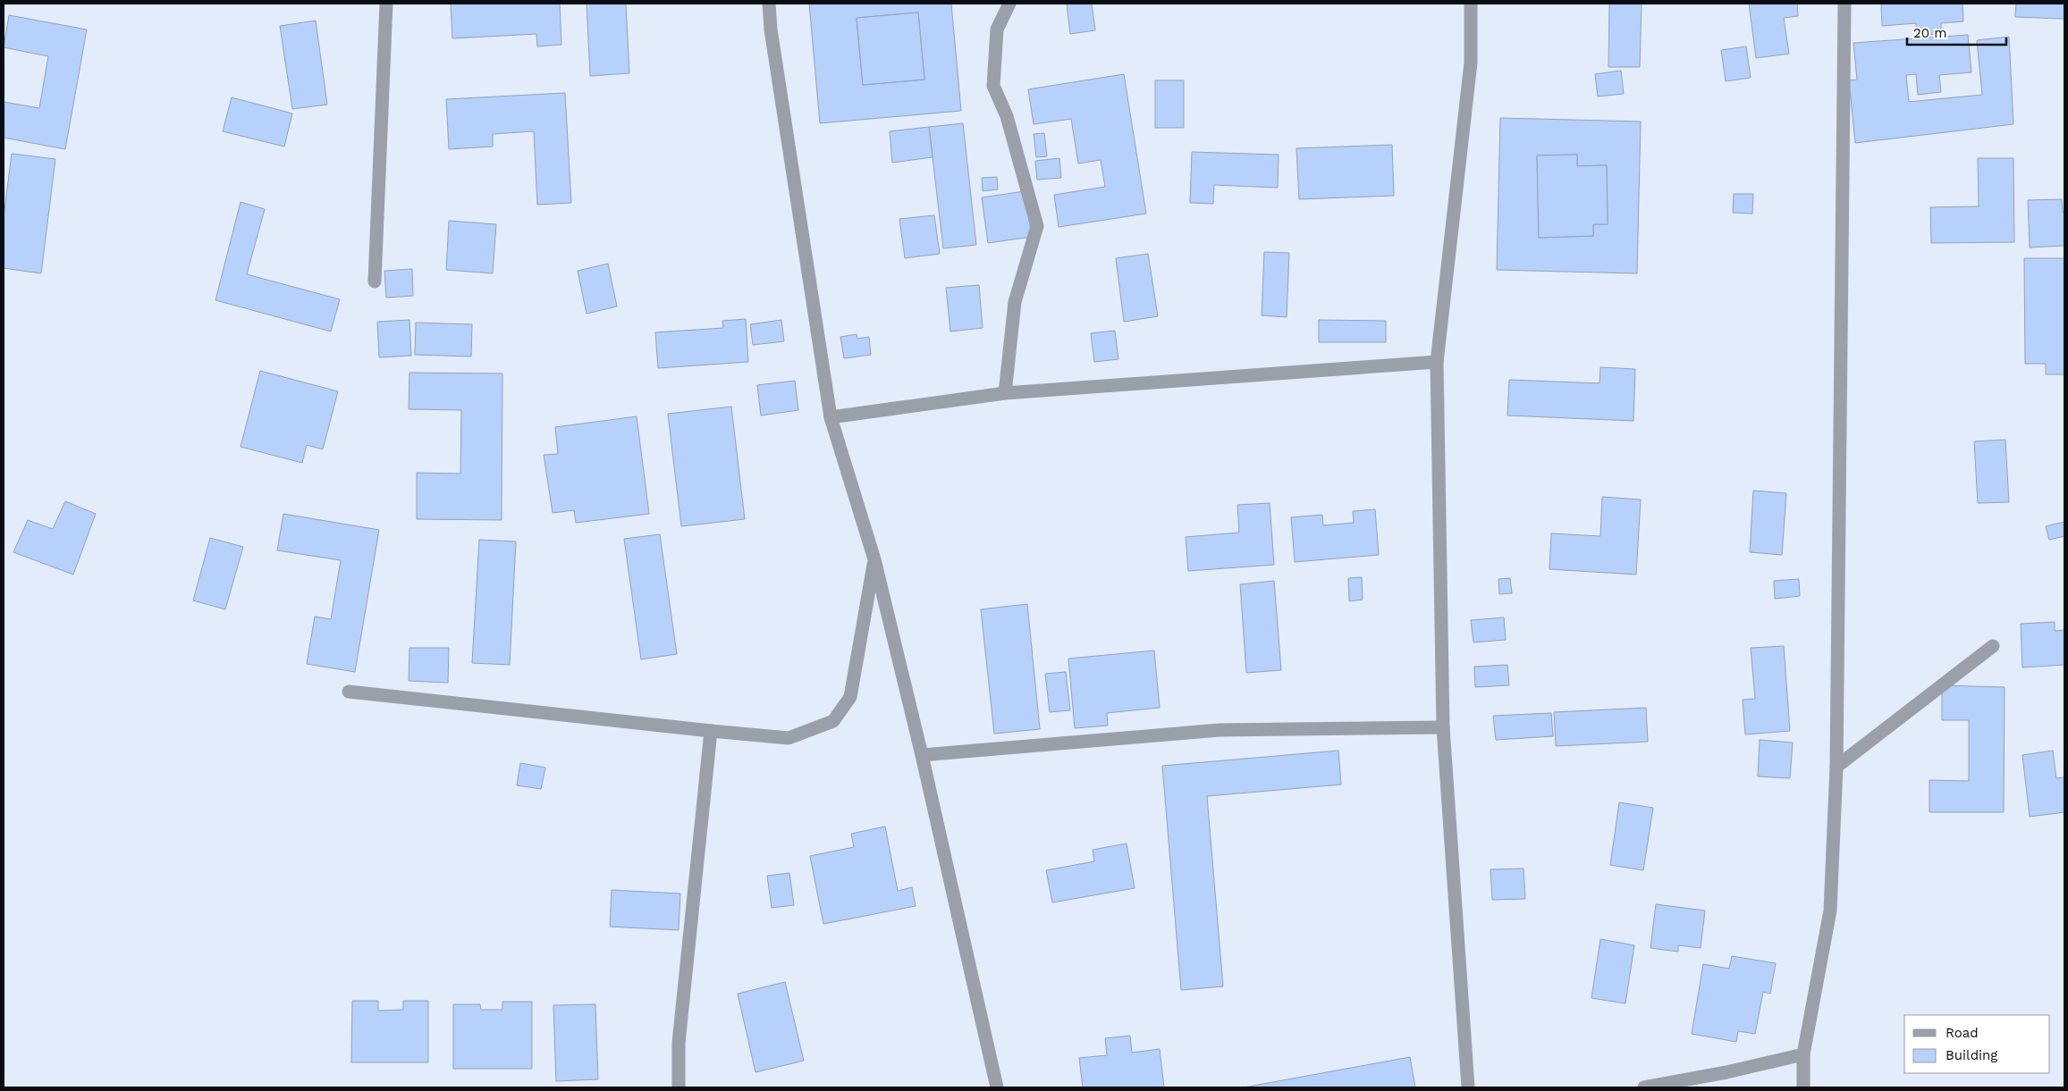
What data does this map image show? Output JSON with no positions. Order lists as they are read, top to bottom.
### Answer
{
  "legend": ["Road", "Building"],
  "scale_bar": "20 m"
}
